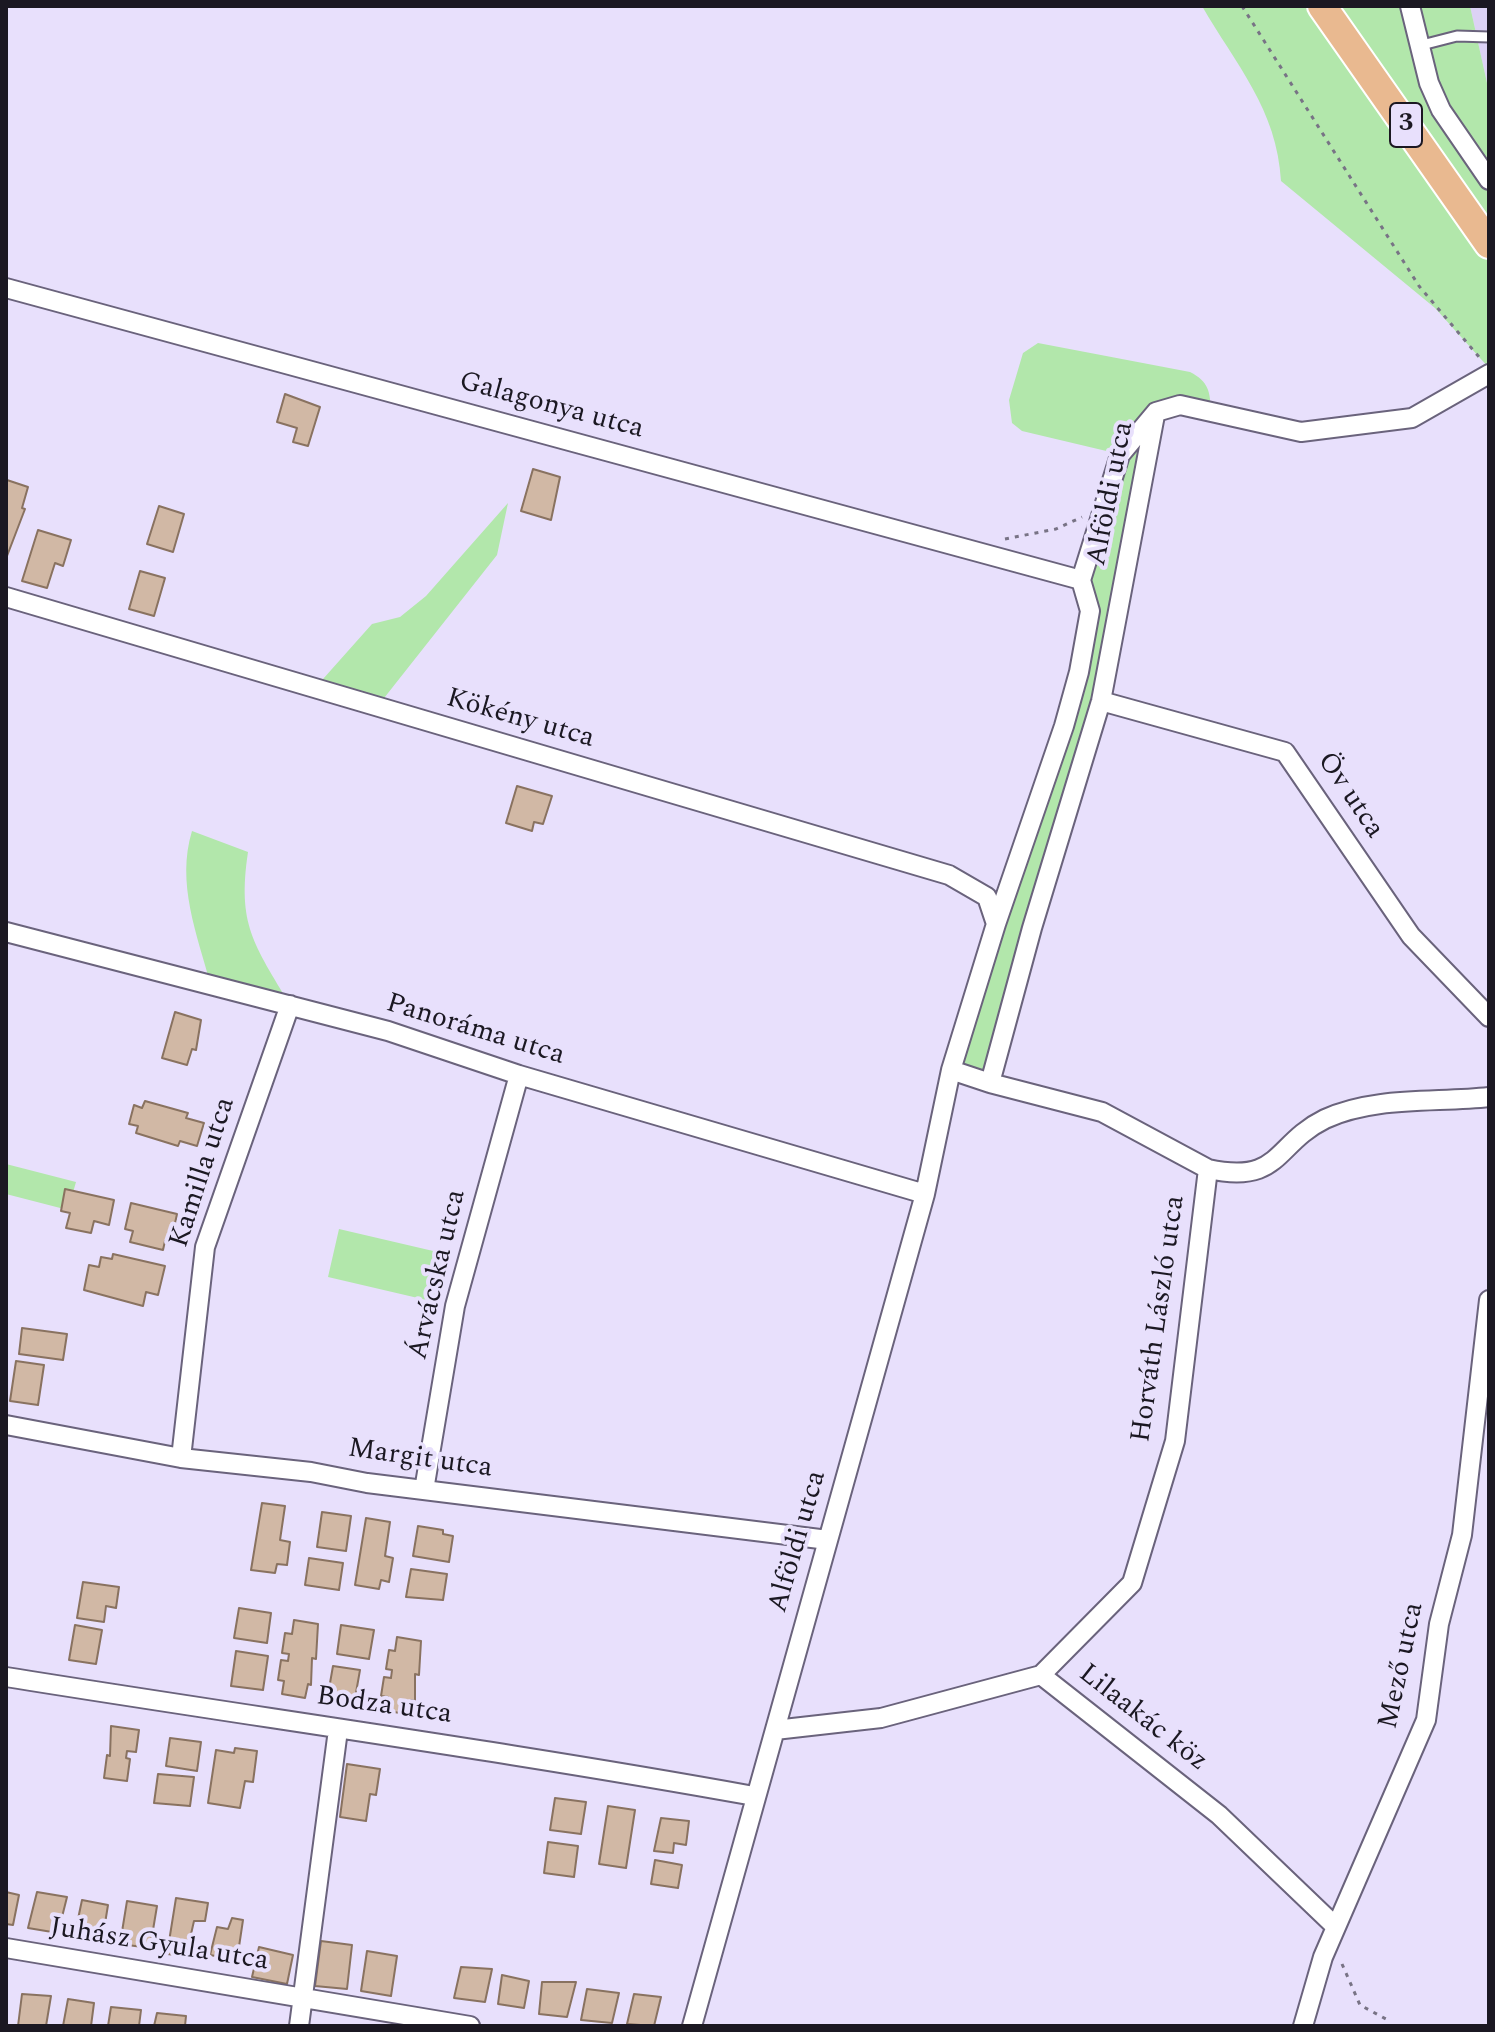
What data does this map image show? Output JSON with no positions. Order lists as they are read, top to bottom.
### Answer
{
  "streets": {
    "main road": ["3"],
    "street": [
      "Galagonya utca",
      "Alföldi utca",
      "Kökény utca",
      "Öv utca",
      "Panoráma utca",
      "Kamilla utca",
      "Árvácska utca",
      "Horváth László utca",
      "Margit utca",
      "Mező utca",
      "Bodza utca",
      "Lilaakác köz",
      "Juhász Gyula utca"
    ]
  },
  "crossings": [
    ["Galagonya utca", "Alföldi utca"],
    ["Alföldi utca", "Kökény utca"],
    ["Alföldi utca", "Öv utca"],
    ["Alföldi utca", "Panoráma utca"],
    ["Alföldi utca", "Margit utca"],
    ["Alföldi utca", "Bodza utca"],
    ["Alföldi utca", "Lilaakác köz"],
    ["Panoráma utca", "Kamilla utca"],
    ["Panoráma utca", "Árvácska utca"],
    ["Kamilla utca", "Margit utca"],
    ["Árvácska utca", "Margit utca"],
    ["Horváth László utca", "Lilaakác köz"],
    ["Mező utca", "Lilaakác köz"],
    ["Bodza utca", "Juhász Gyula utca"]
  ]
}
